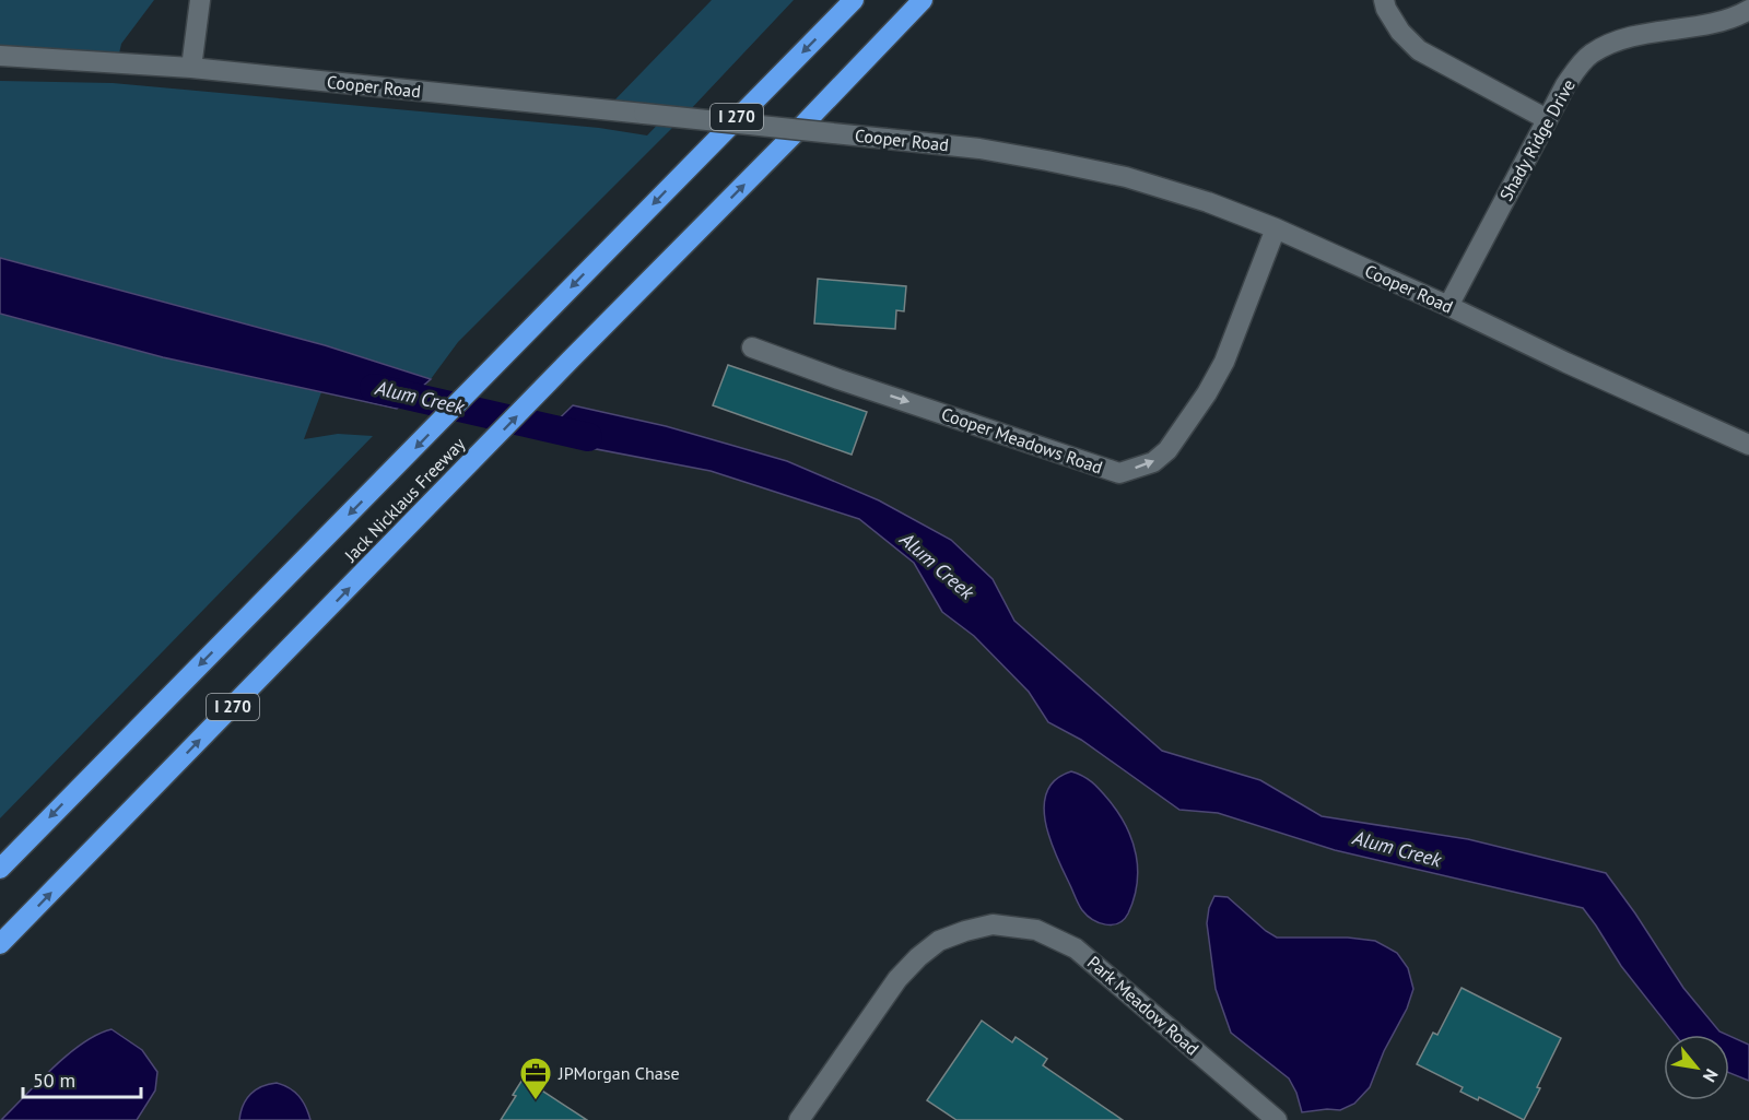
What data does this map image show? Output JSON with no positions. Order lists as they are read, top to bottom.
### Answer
{
  "streets": {
    "highway": ["I 270", "Jack Nicklaus Freeway"],
    "street": [
      "Cooper Road",
      "Shady Ridge Drive",
      "Cooper Meadows Road",
      "Park Meadow Road"
    ]
  },
  "crossings": [
    ["Cooper Road", "Shady Ridge Drive"],
    ["Cooper Road", "Cooper Meadows Road"]
  ],
  "water": ["Alum Creek"],
  "places": {
    "office": ["JPMorgan Chase"]
  },
  "scale_bar": "50 m",
  "north": "bottom right"
}
